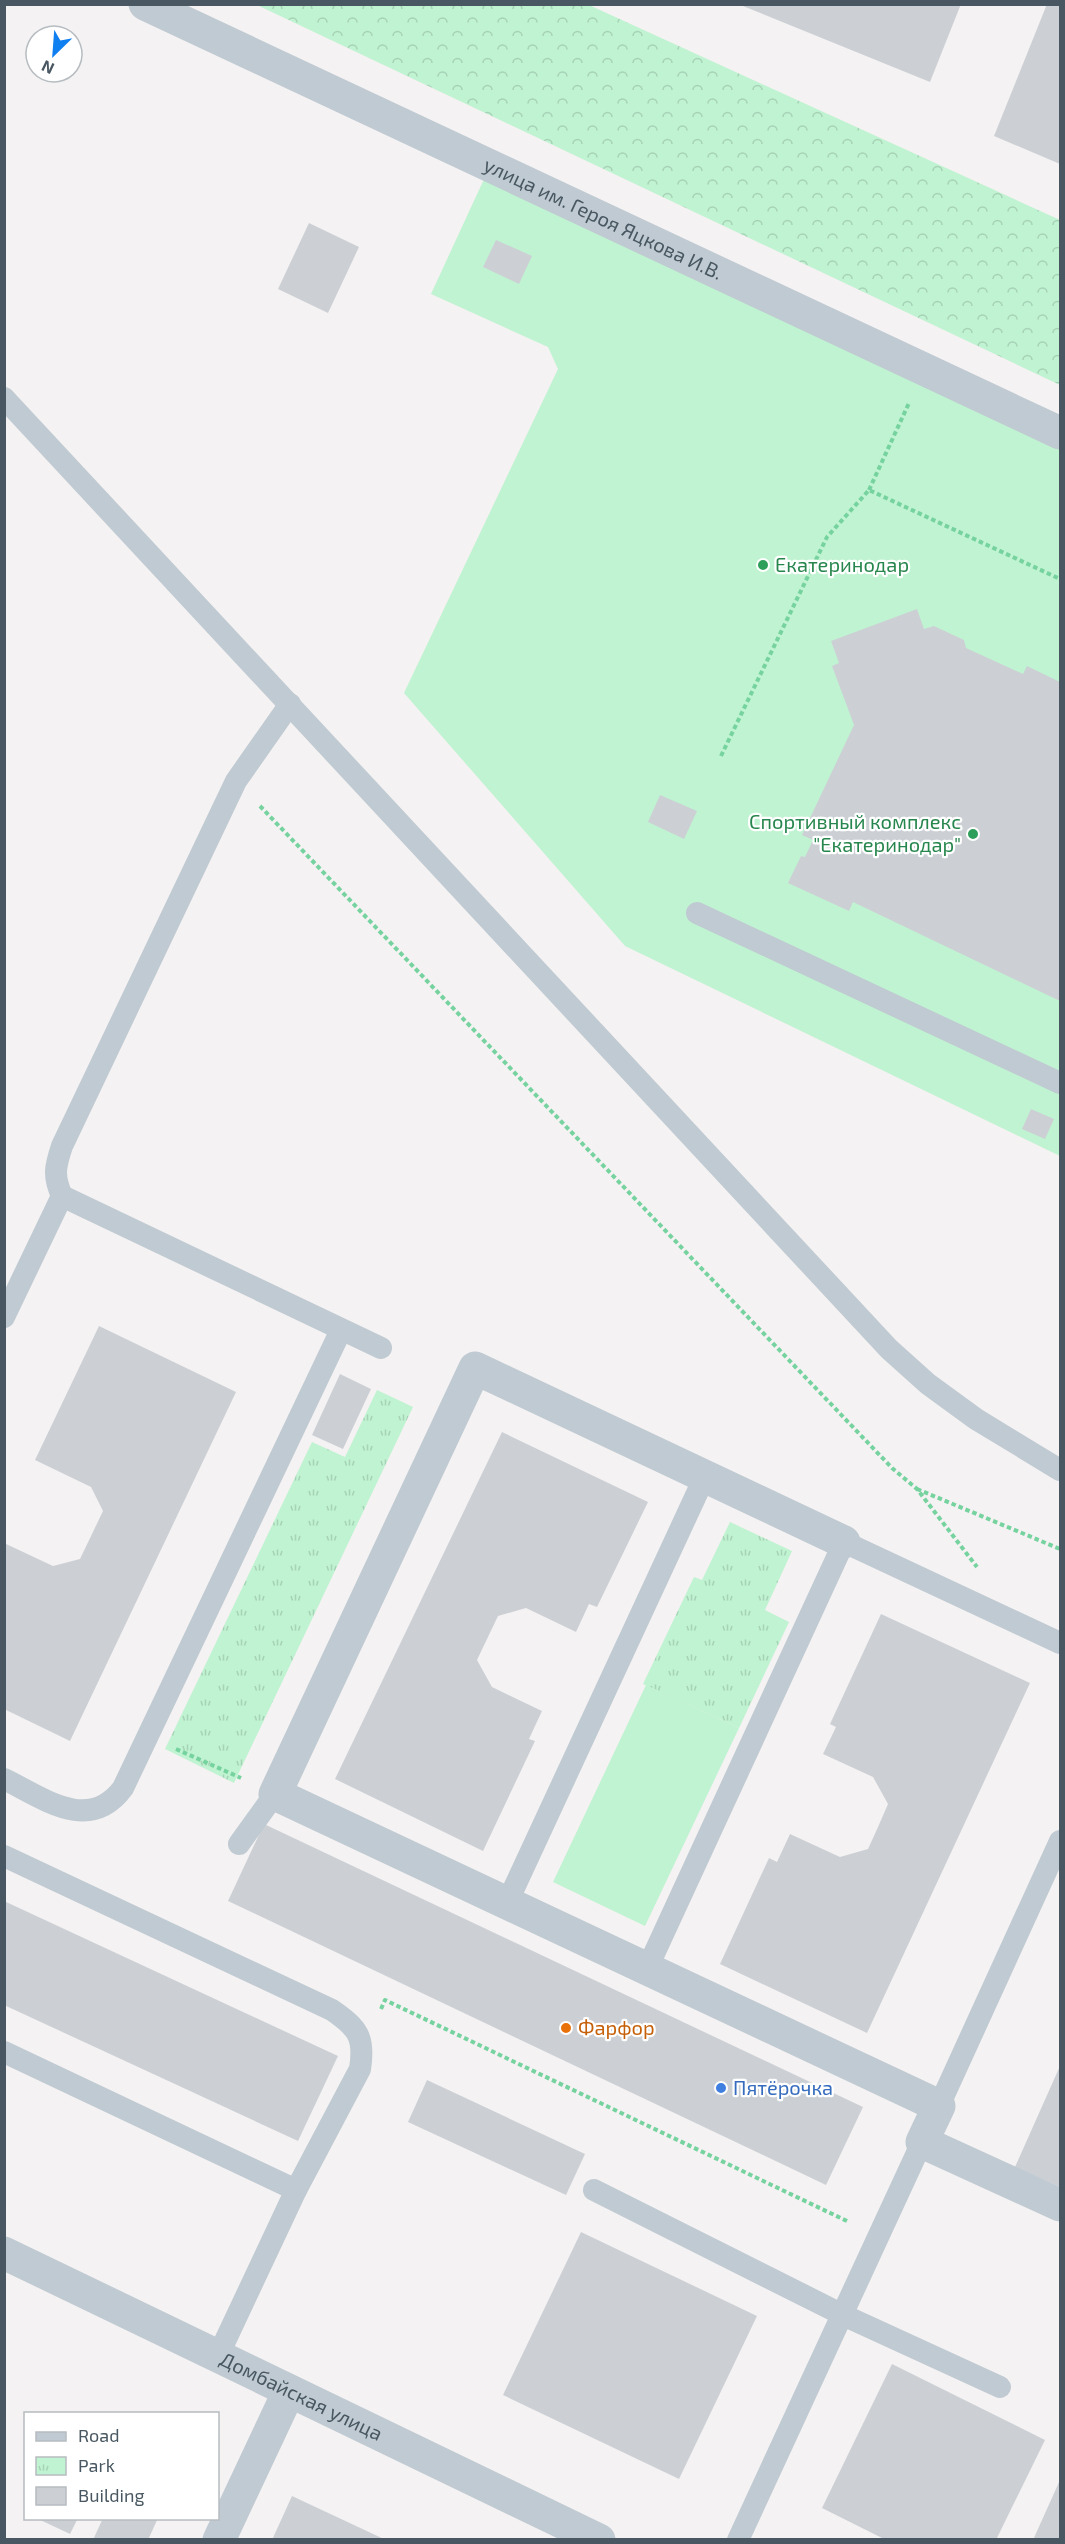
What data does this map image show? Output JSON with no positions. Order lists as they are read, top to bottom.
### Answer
{
  "streets": {
    "street": ["улица им. Героя Яцкова И.В.", "Домбайская улица"]
  },
  "places": [
    "Екатеринодар",
    "Спортивный комплекс \"Екатеринодар\"",
    "Фарфор",
    "Пятёрочка"
  ],
  "legend": ["Road", "Park", "Building"],
  "north": "bottom left"
}
